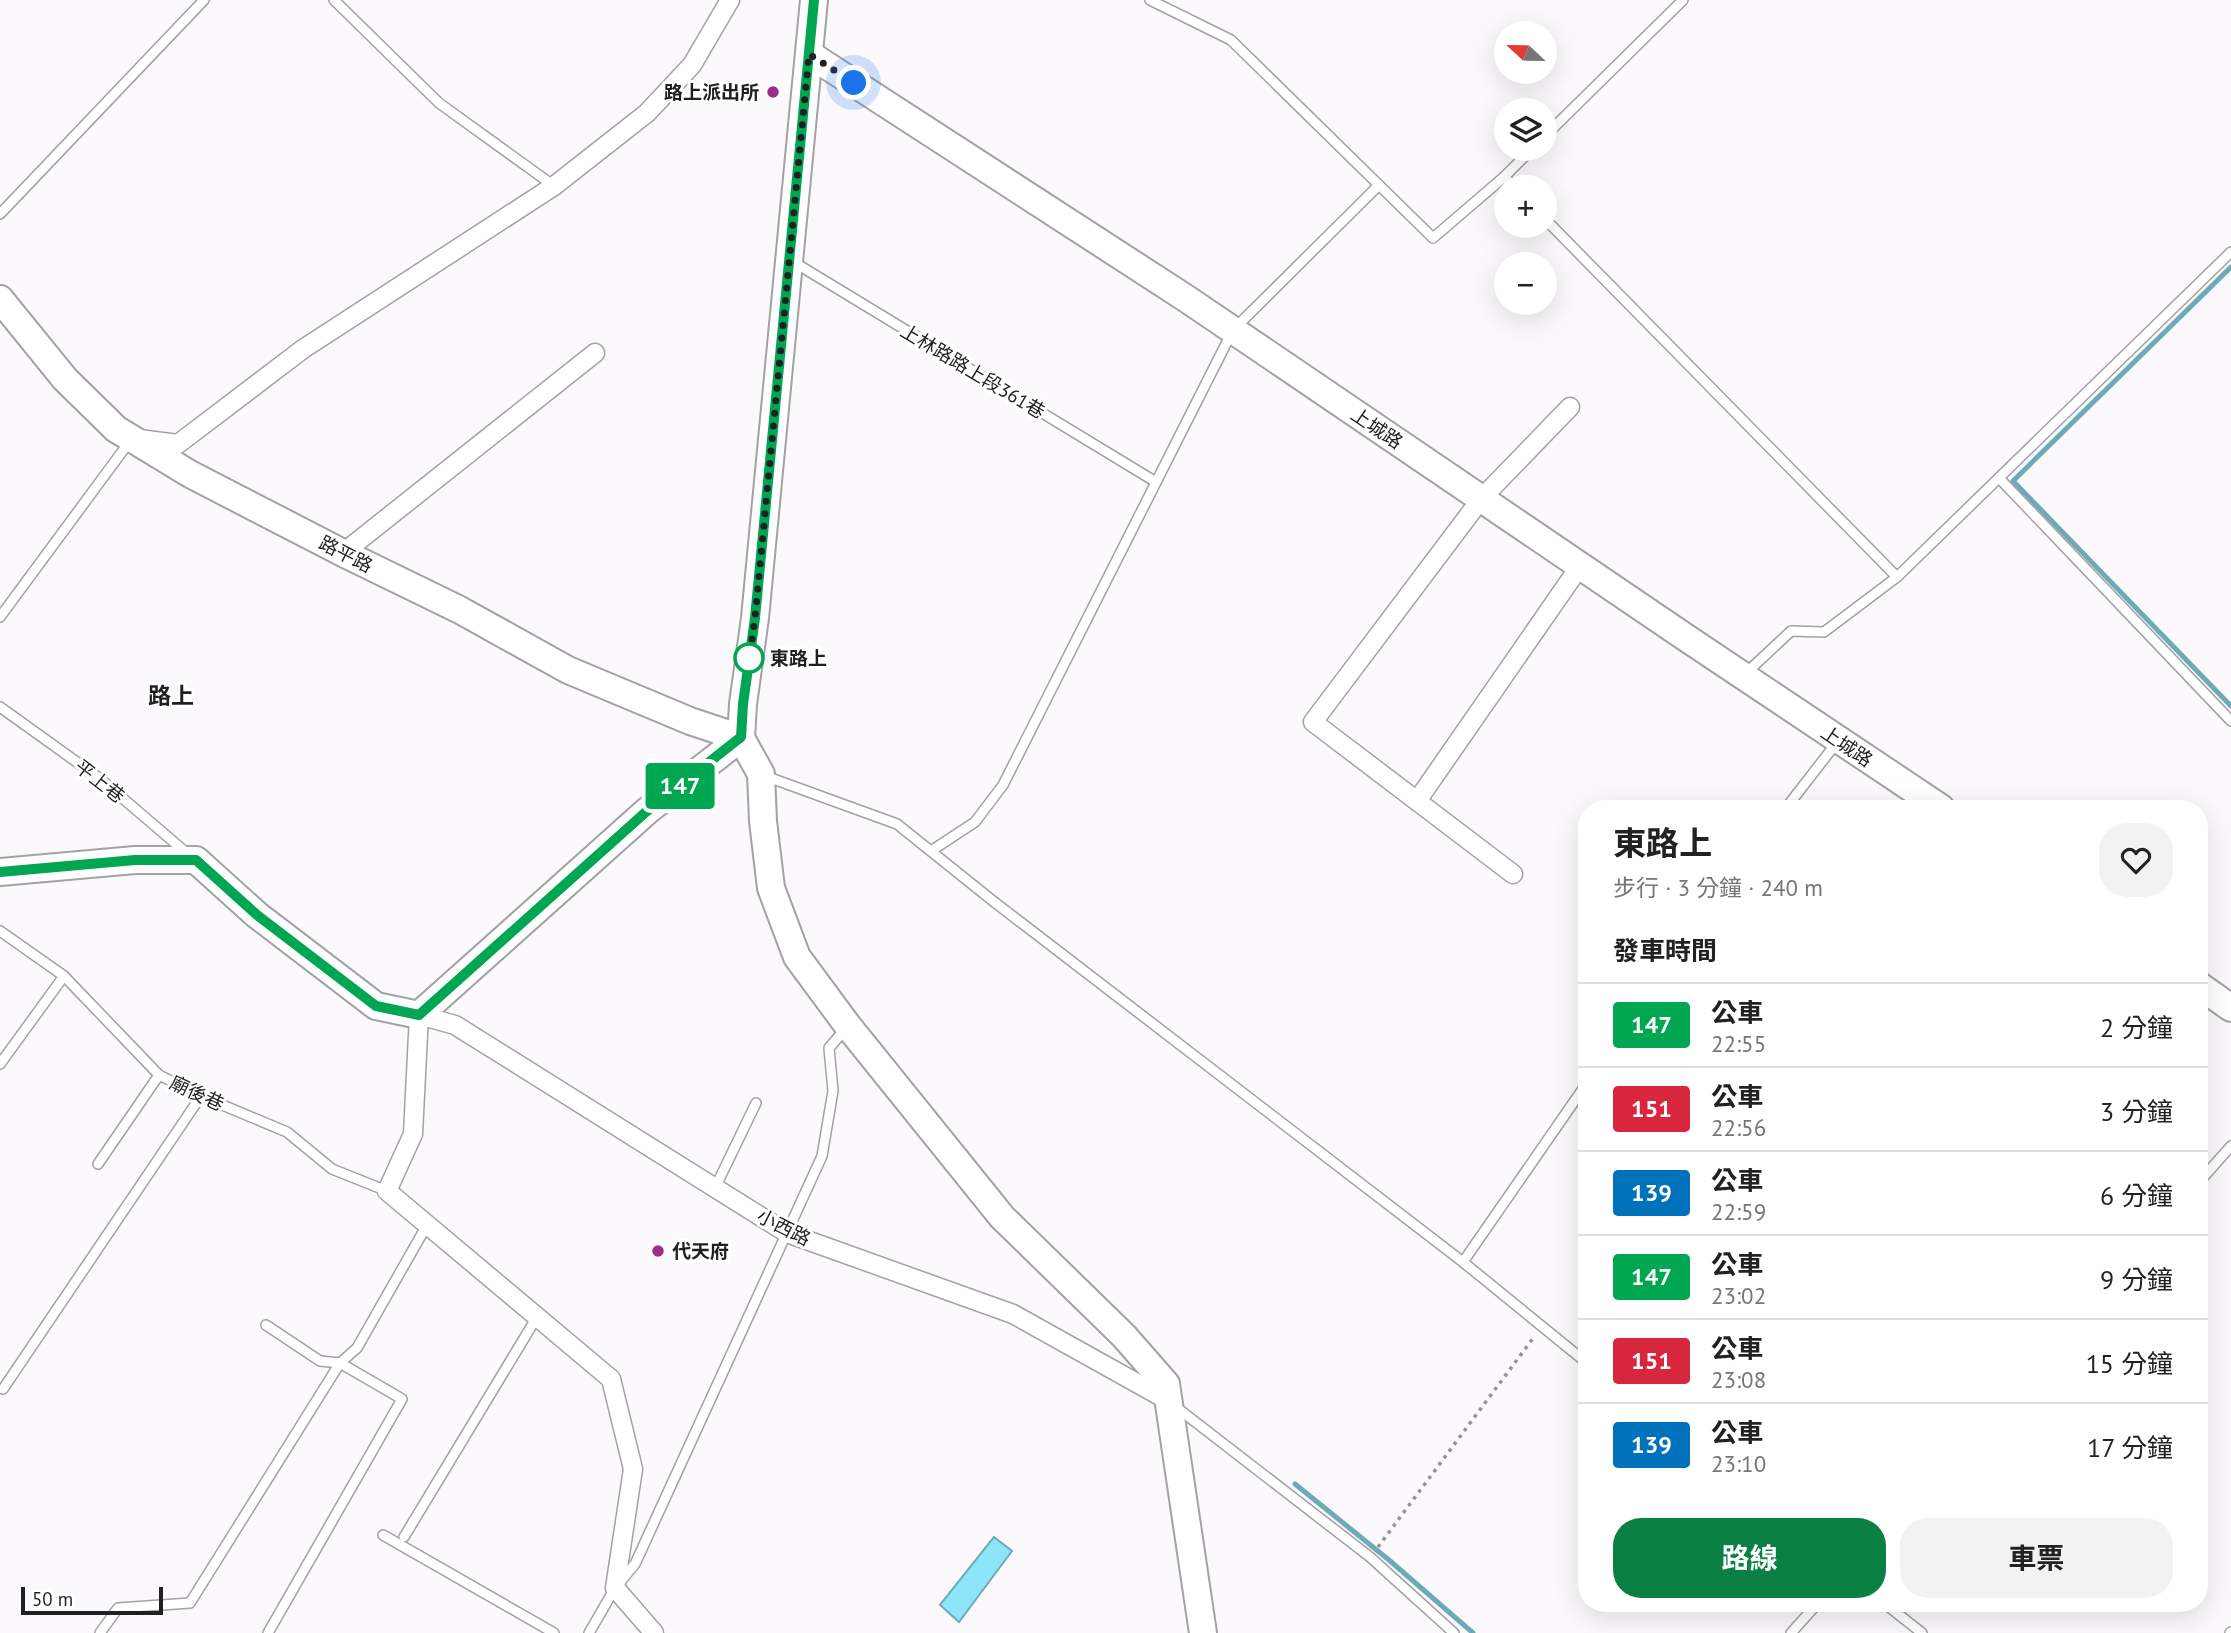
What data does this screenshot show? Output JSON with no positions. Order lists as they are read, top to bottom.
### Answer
{
  "streets": {
    "street": ["上城路", "路平路", "小西路"],
    "lane": ["上林路路上段361巷", "平上巷", "廟後巷"]
  },
  "districts": ["路上"],
  "places": ["路上派出所", "東路上", "代天府"],
  "lines": ["bus line 147"],
  "scale_bar": "50 m",
  "north": "left",
  "page": {
    "on_map": "147",
    "map_buttons": ["+", "−"],
    "heading": [
      ["東路上", "步行 · 3 分鐘 · 240 m"],
      "發車時間"
    ],
    "list": [
      {
        "mark": "147",
        "name": "公車",
        "note": "22:55",
        "value": "2 分鐘"
      },
      {
        "mark": "151",
        "name": "公車",
        "note": "22:56",
        "value": "3 分鐘"
      },
      {
        "mark": "139",
        "name": "公車",
        "note": "22:59",
        "value": "6 分鐘"
      },
      {
        "mark": "147",
        "name": "公車",
        "note": "23:02",
        "value": "9 分鐘"
      },
      {
        "mark": "151",
        "name": "公車",
        "note": "23:08",
        "value": "15 分鐘"
      },
      {
        "mark": "139",
        "name": "公車",
        "note": "23:10",
        "value": "17 分鐘"
      }
    ],
    "buttons": ["路線", "車票"],
    "scale": "50 m"
  }
}
